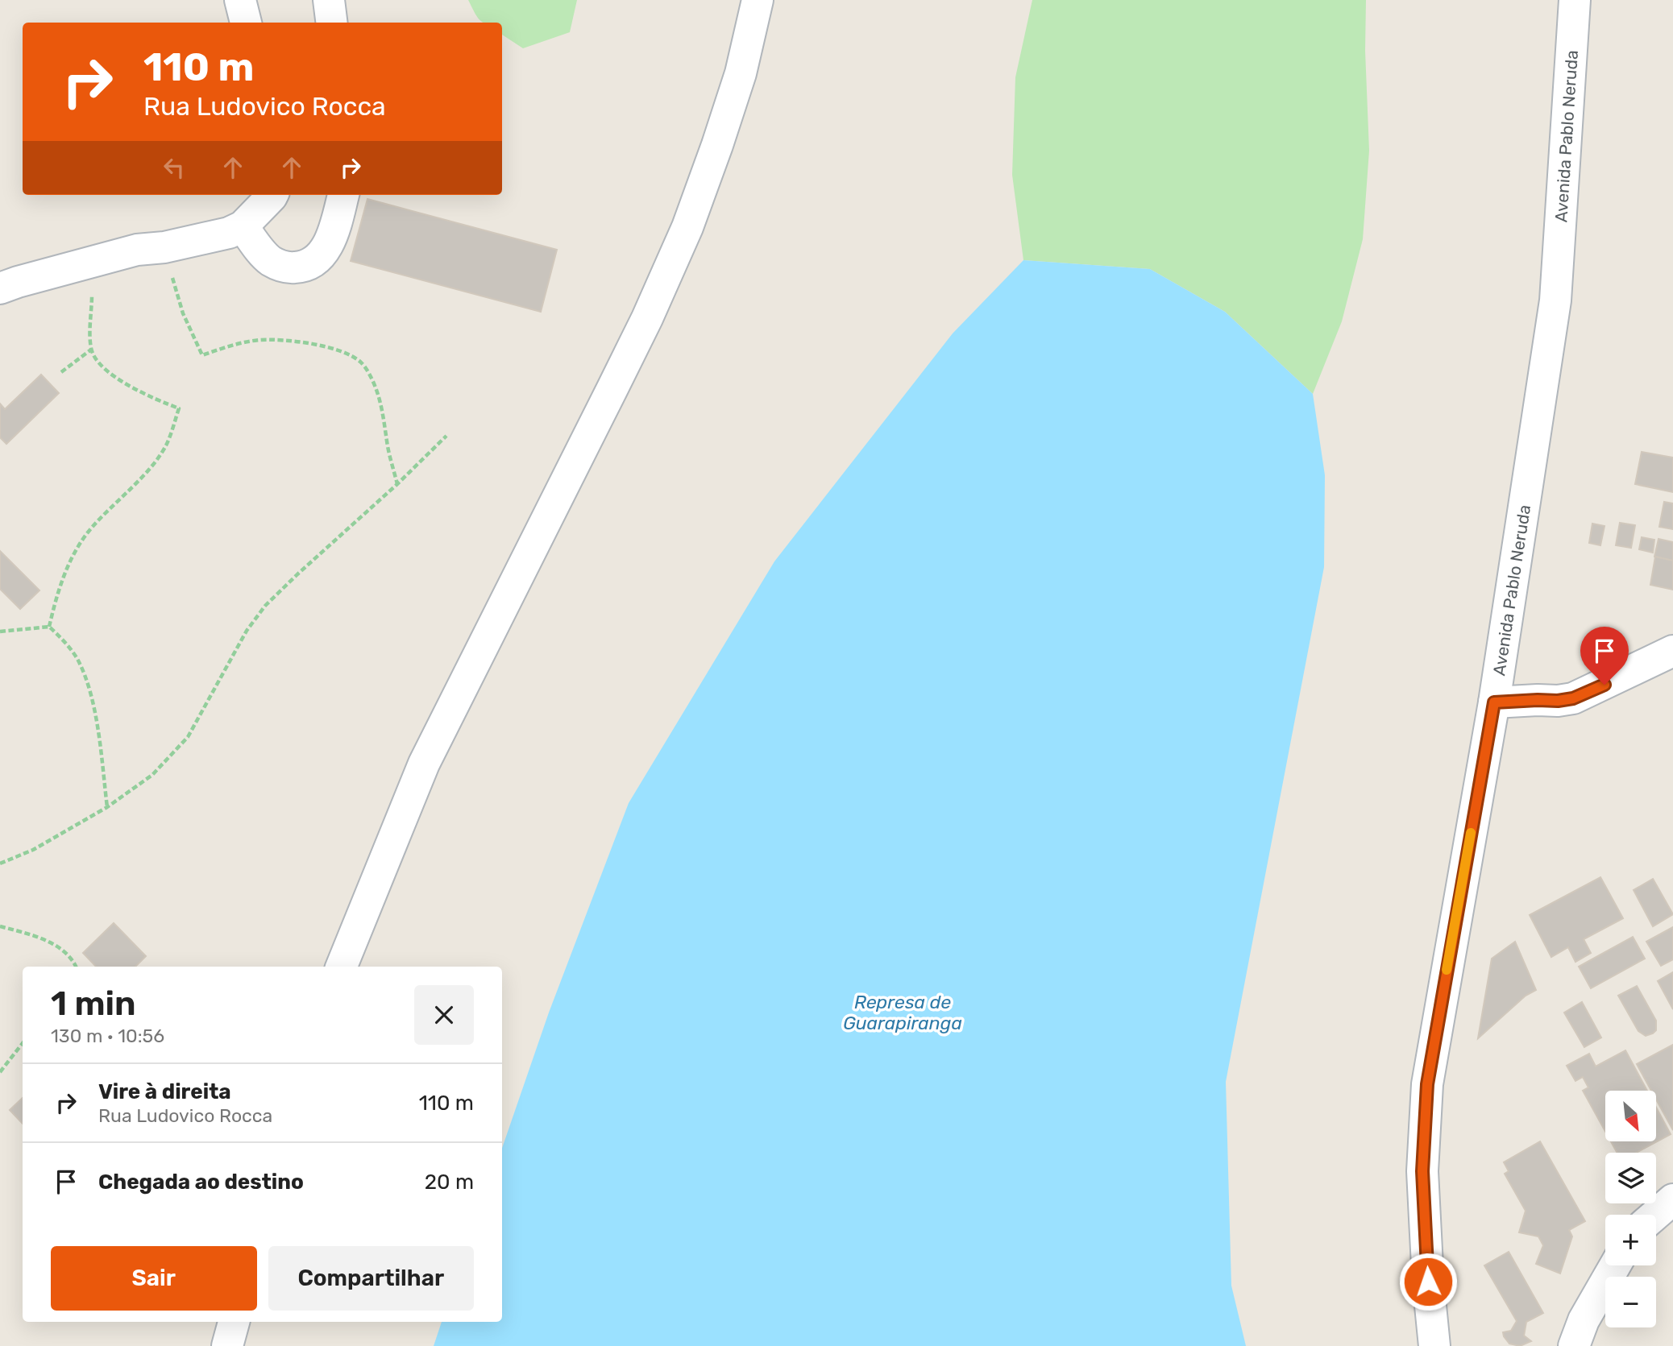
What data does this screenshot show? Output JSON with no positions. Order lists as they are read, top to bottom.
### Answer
{
  "streets": {
    "street": ["Avenida Pablo Neruda"]
  },
  "water": ["Represa de Guarapiranga"],
  "north": "bottom right",
  "page": {
    "turn": ["110 m", "Rua Ludovico Rocca"],
    "heading": ["1 min", "130 m · 10:56"],
    "list": [
      {
        "name": "Vire à direita",
        "note": "Rua Ludovico Rocca",
        "value": "110 m"
      },
      {
        "name": "Chegada ao destino",
        "value": "20 m"
      }
    ],
    "map_buttons": ["+", "−"],
    "buttons": ["Sair", "Compartilhar"]
  }
}
